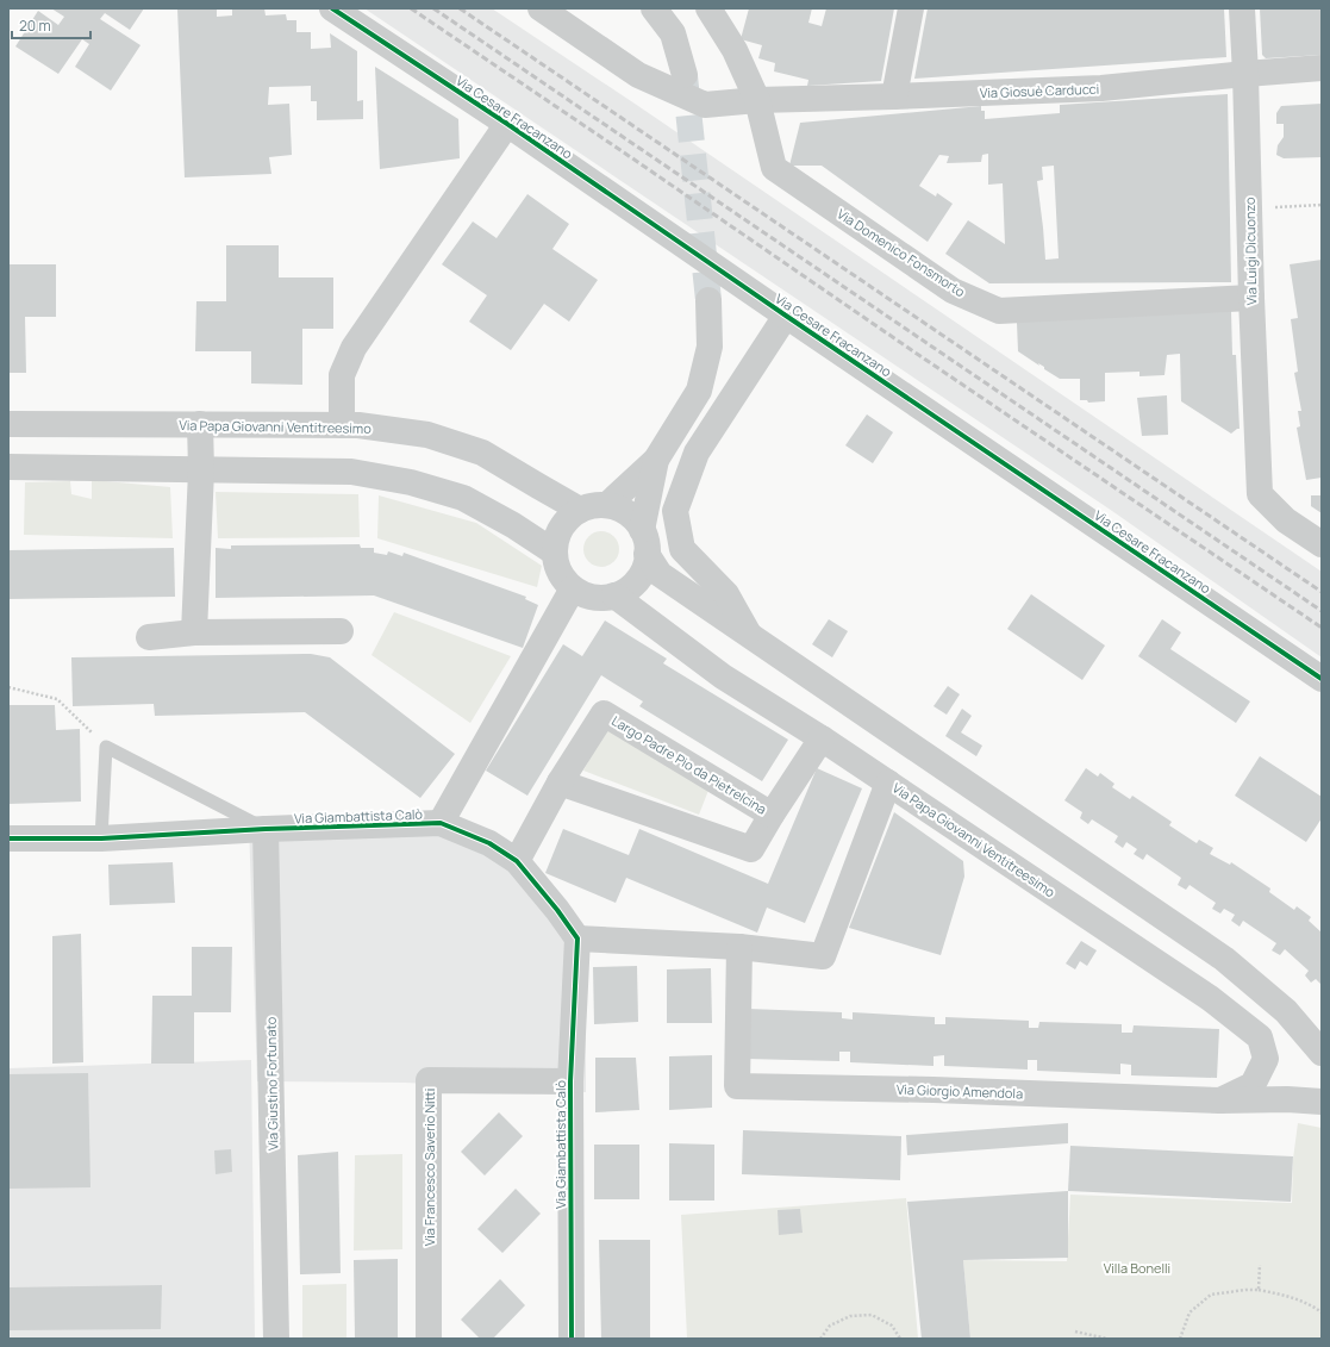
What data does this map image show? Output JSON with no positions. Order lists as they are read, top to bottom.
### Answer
{
  "streets": {
    "street": [
      "Via Giosuè Carducci",
      "Via Cesare Fracanzano",
      "Via Luigi Dicuonzo",
      "Via Domenico Fonsmorto",
      "Via Papa Giovanni Ventitreesimo",
      "Largo Padre Pio da Pietrelcina",
      "Via Giambattista Calò",
      "Via Giustino Fortunato",
      "Via Giorgio Amendola",
      "Via Francesco Saverio Nitti"
    ]
  },
  "crossings": [
    ["Via Giosuè Carducci", "Via Luigi Dicuonzo"],
    ["Via Giosuè Carducci", "Via Domenico Fonsmorto"],
    ["Via Luigi Dicuonzo", "Via Domenico Fonsmorto"],
    ["Via Papa Giovanni Ventitreesimo", "Largo Padre Pio da Pietrelcina"],
    ["Via Papa Giovanni Ventitreesimo", "Via Giorgio Amendola"],
    ["Largo Padre Pio da Pietrelcina", "Via Giambattista Calò"],
    ["Via Giambattista Calò", "Via Giustino Fortunato"],
    ["Via Giambattista Calò", "Via Francesco Saverio Nitti"]
  ],
  "parks": ["Villa Bonelli"],
  "scale_bar": "20 m"
}
